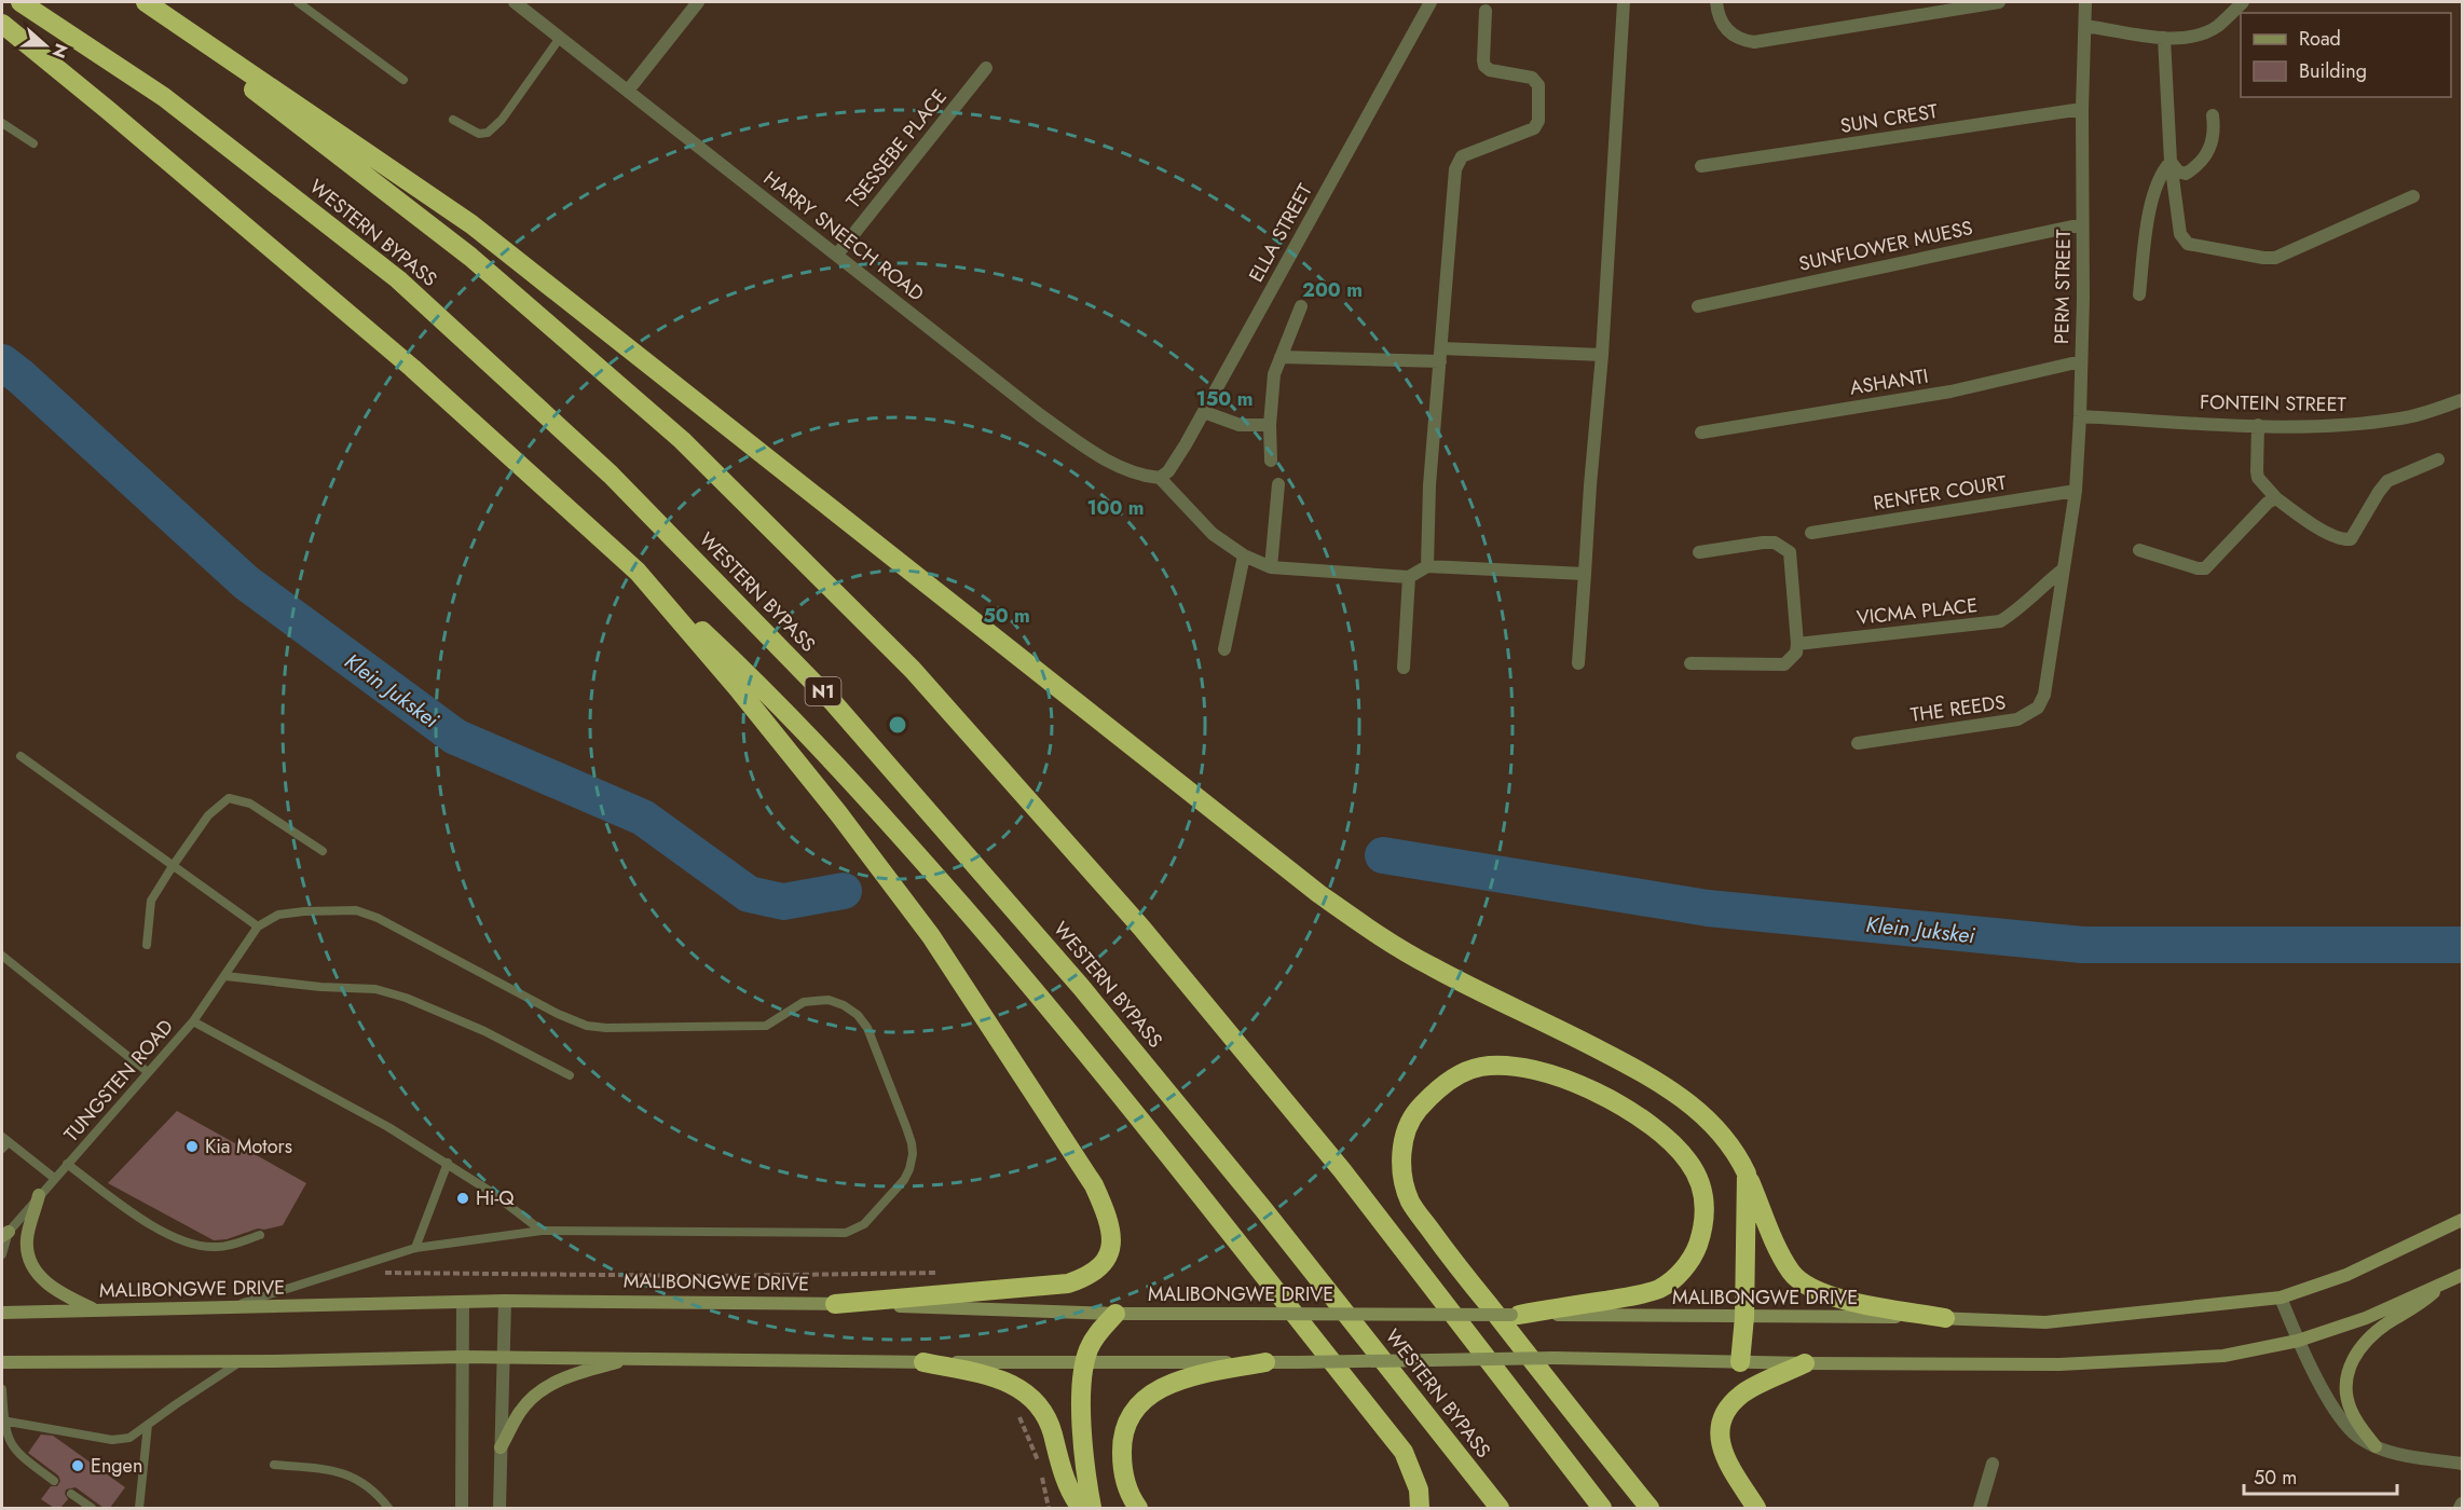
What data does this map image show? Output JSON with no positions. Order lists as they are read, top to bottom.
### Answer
{
  "streets": {
    "highway": ["WESTERN BYPASS", "N1"],
    "main road": ["MALIBONGWE DRIVE"],
    "street": [
      "SUN CREST",
      "TSESSEBE PLACE",
      "ELLA STREET",
      "HARRY SNEECH ROAD",
      "SUNFLOWER MUESS",
      "PERM STREET",
      "ASHANTI",
      "FONTEIN STREET",
      "RENFER COURT",
      "VICMA PLACE",
      "THE REEDS"
    ],
    "lane": ["TUNGSTEN ROAD"]
  },
  "crossings": [
    ["SUN CREST", "PERM STREET"],
    ["TSESSEBE PLACE", "HARRY SNEECH ROAD"],
    ["ELLA STREET", "HARRY SNEECH ROAD"],
    ["SUNFLOWER MUESS", "PERM STREET"],
    ["PERM STREET", "ASHANTI"],
    ["PERM STREET", "FONTEIN STREET"],
    ["PERM STREET", "RENFER COURT"],
    ["PERM STREET", "VICMA PLACE"],
    ["PERM STREET", "THE REEDS"],
    ["VICMA PLACE", "THE REEDS"]
  ],
  "water": ["Klein Jukskei"],
  "places": ["Kia Motors", "Hi-Q", "Engen"],
  "legend": ["Road", "Building"],
  "scale_bar": "50 m",
  "north": "right",
  "rings": [
    "200 m",
    "150 m",
    "100 m",
    "50 m"
  ]
}
